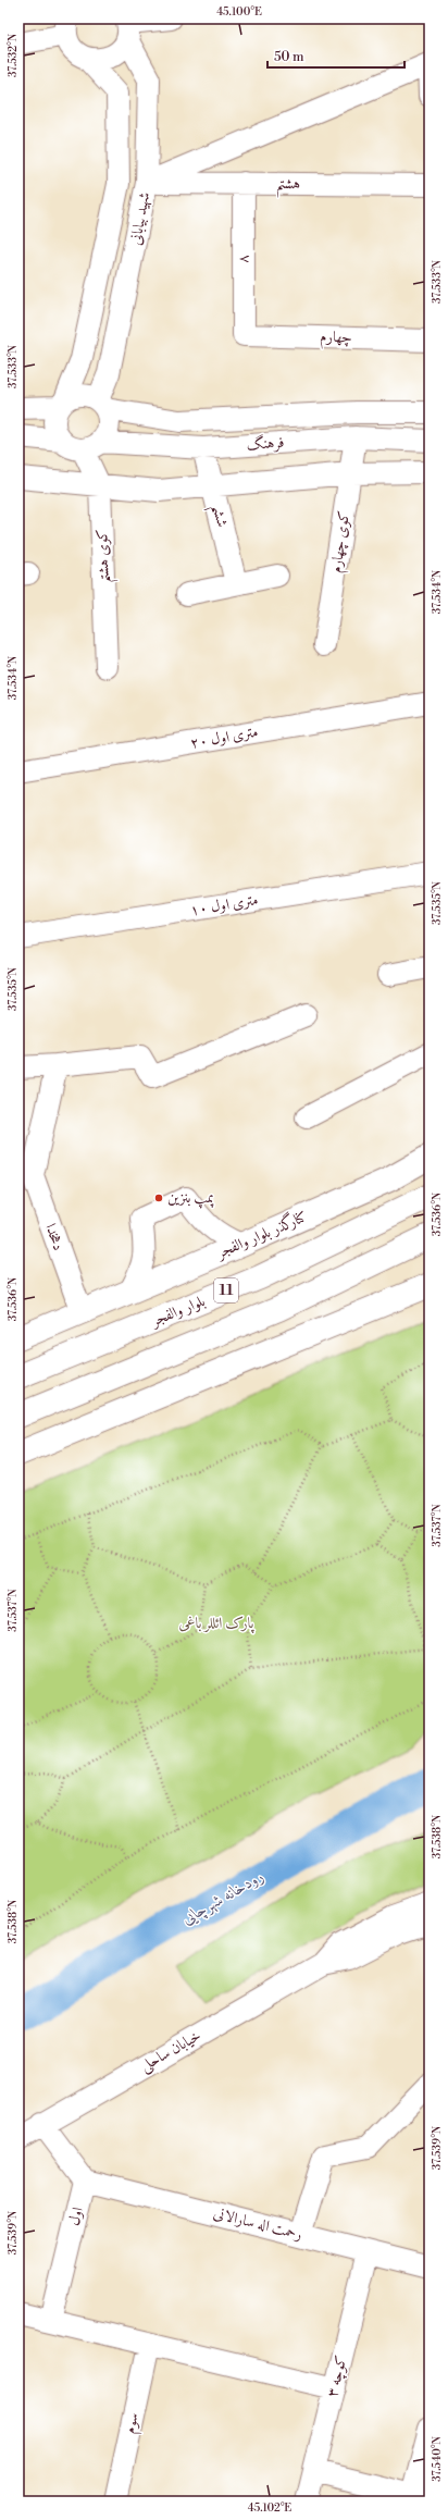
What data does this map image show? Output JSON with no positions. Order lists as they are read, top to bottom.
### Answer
{
  "streets": {
    "main road": ["کنارگذر بلوار والفجر", "11", "بلوار والفجر"],
    "street": [
      "هشتم",
      "شهید بیابانی",
      "۸",
      "چهارم",
      "فرهنگ",
      "ششم",
      "کوی چهارم",
      "کوی هشتم",
      "۲۰ متری اول",
      "۱۰ متری اول",
      "دهخدا",
      "خیابان ساحلی",
      "اول",
      "رحمت اله سارالانی",
      "کوچه ۳",
      "سوم"
    ]
  },
  "crossings": [
    ["هشتم", "شهید بیابانی"],
    ["هشتم", "۸"],
    ["شهید بیابانی", "فرهنگ"],
    ["شهید بیابانی", "کوی هشتم"],
    ["۸", "چهارم"],
    ["فرهنگ", "ششم"],
    ["فرهنگ", "کوی چهارم"],
    ["فرهنگ", "کوی هشتم"],
    ["کنارگذر بلوار والفجر", "دهخدا"],
    ["اول", "رحمت اله سارالانی"],
    ["رحمت اله سارالانی", "کوچه ۳"]
  ],
  "water": ["رودخانه شهرچایی"],
  "parks": ["پارک ائللر باغی"],
  "places": ["پمپ بنزین"],
  "scale_bar": "50 m",
  "coordinates": [
    "45.100°E",
    "37.532°N",
    "37.533°N",
    "37.534°N",
    "37.535°N",
    "37.536°N",
    "37.537°N",
    "37.538°N",
    "37.539°N",
    "37.540°N",
    "45.102°E"
  ]
}
